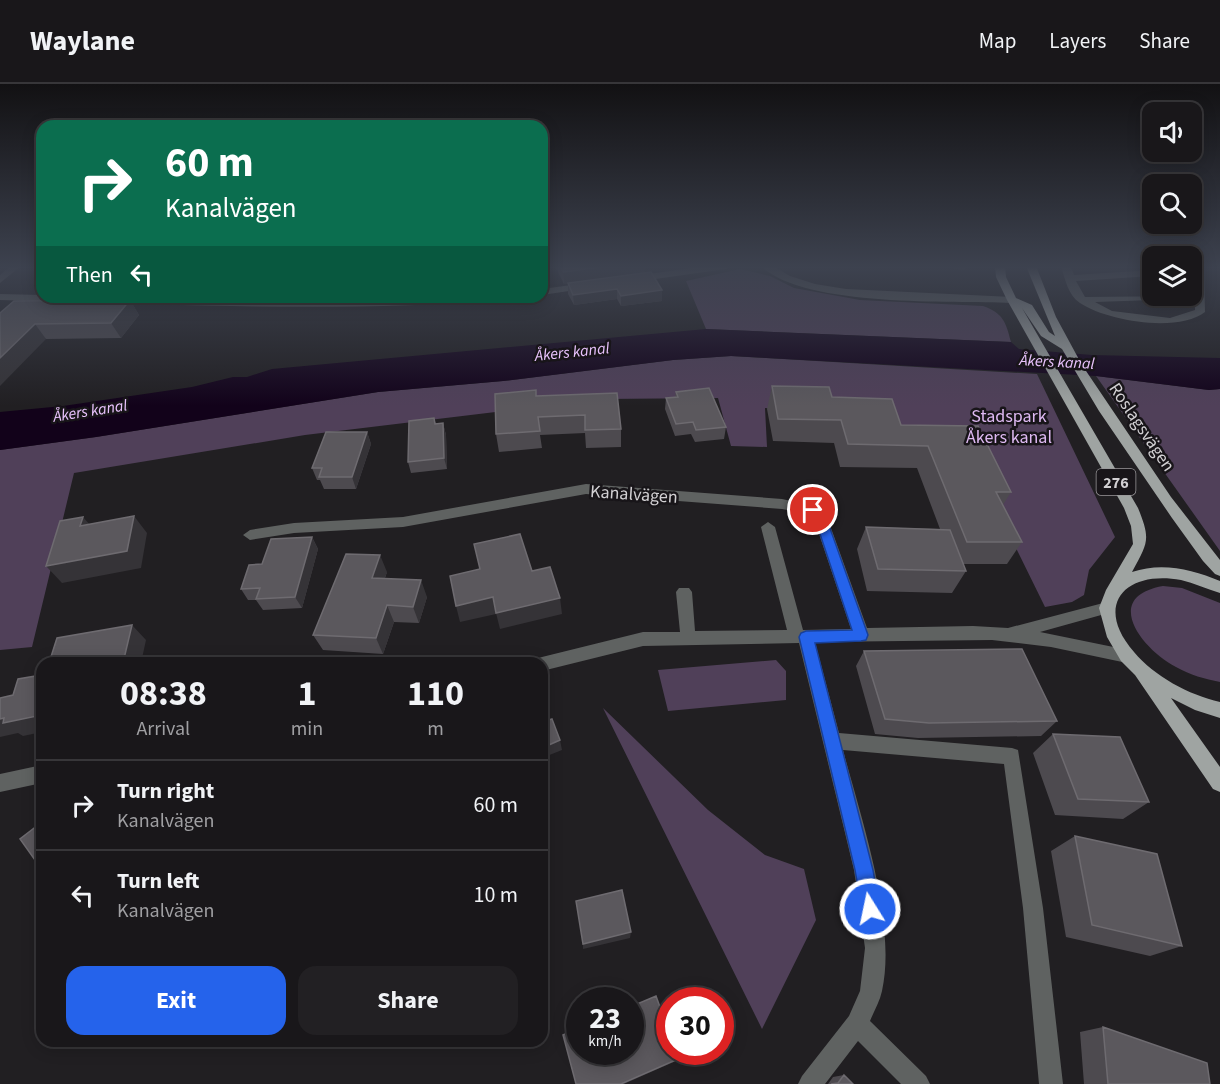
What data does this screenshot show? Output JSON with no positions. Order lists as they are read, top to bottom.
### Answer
{
  "streets": {
    "main road": ["Roslagsvägen", "276"],
    "street": ["Kanalvägen"]
  },
  "water": ["Åkers kanal"],
  "parks": ["Stadspark Åkers kanal"],
  "page": {
    "header": "Waylane",
    "nav": ["Map", "Layers", "Share"],
    "turn": ["60 m", "Kanalvägen"],
    "then": "Then",
    "eta": [
      "08:38",
      "Arrival",
      "1",
      "min",
      "110",
      "m"
    ],
    "list": [
      {
        "name": "Turn right",
        "note": "Kanalvägen",
        "value": "60 m"
      },
      {
        "name": "Turn left",
        "note": "Kanalvägen",
        "value": "10 m"
      }
    ],
    "buttons": ["Exit", "Share"],
    "speed": "23 km/h",
    "limit": "30"
  }
}
